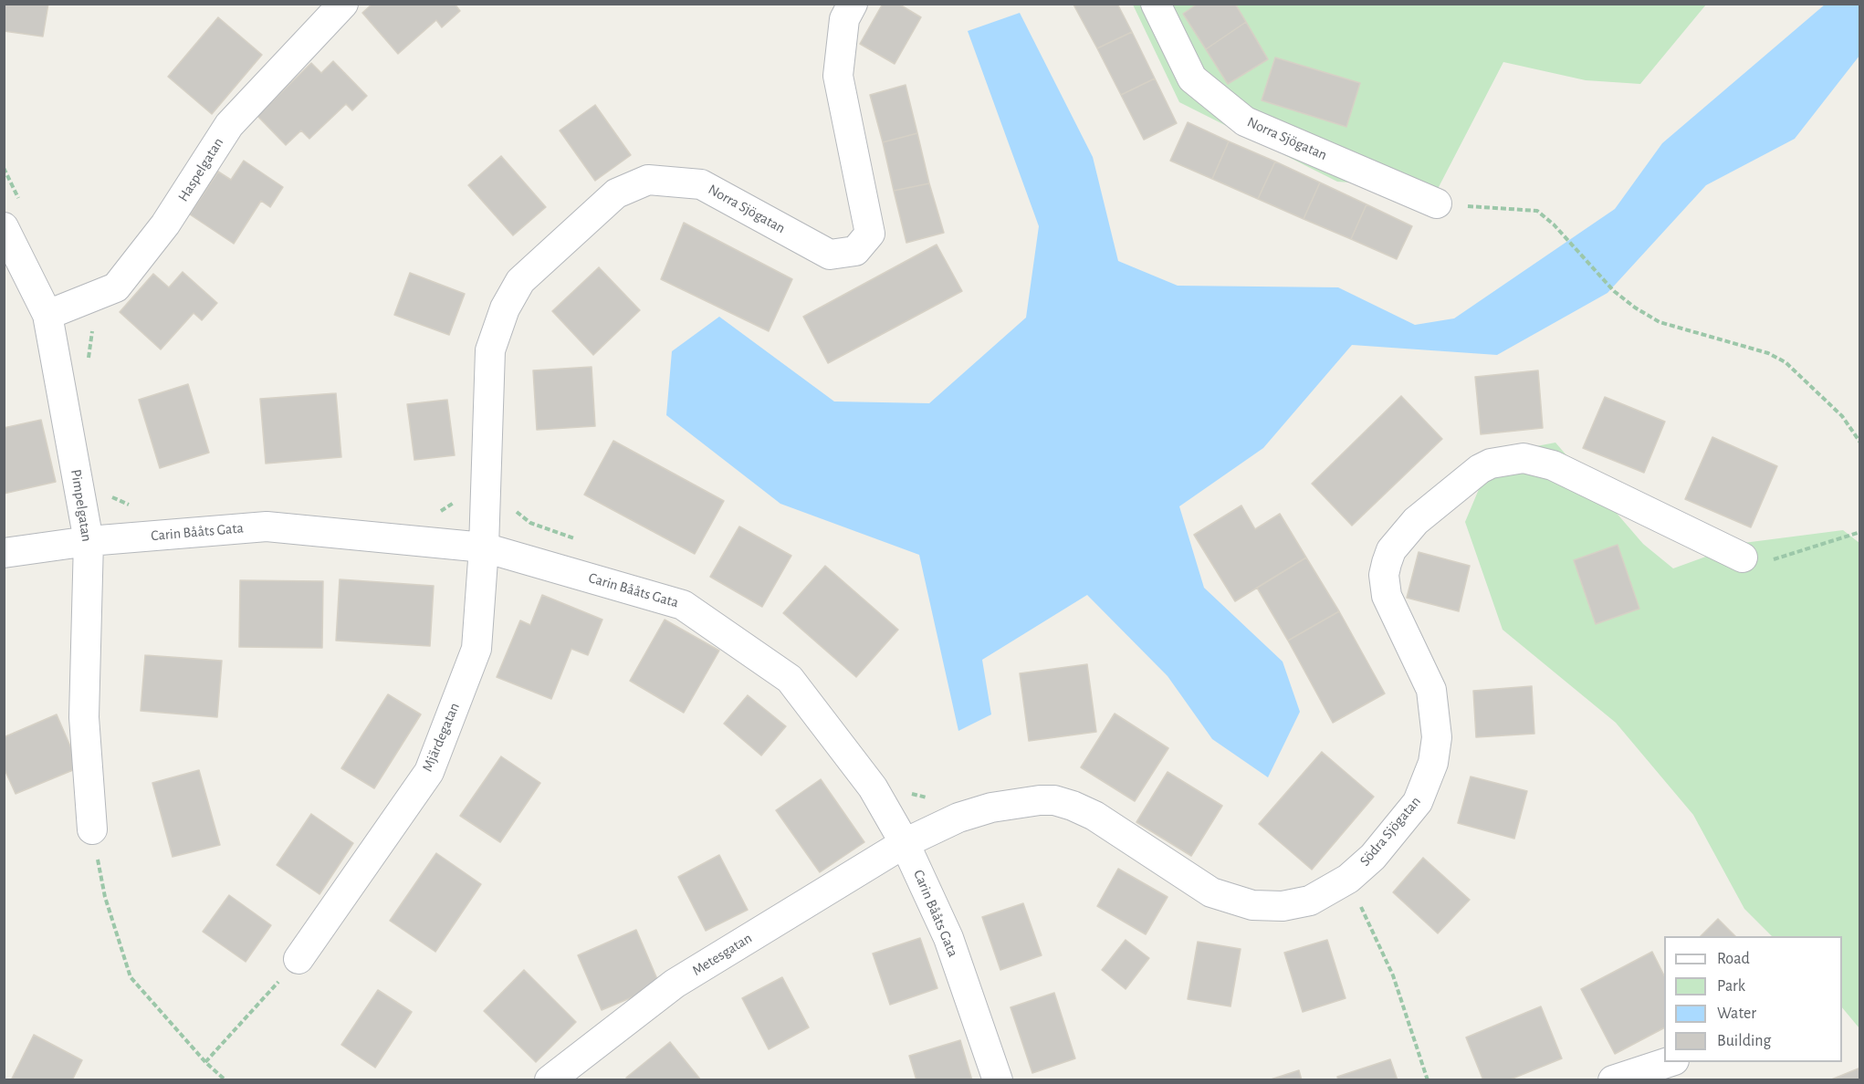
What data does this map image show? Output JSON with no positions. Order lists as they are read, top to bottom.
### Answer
{
  "streets": {
    "street": [
      "Norra Sjögatan",
      "Haspelgatan",
      "Pimpelgatan",
      "Carin Bååts Gata",
      "Mjärdegatan",
      "Södra Sjögatan",
      "Metesgatan"
    ]
  },
  "crossings": [
    ["Norra Sjögatan", "Carin Bååts Gata"],
    ["Norra Sjögatan", "Mjärdegatan"],
    ["Haspelgatan", "Pimpelgatan"],
    ["Pimpelgatan", "Carin Bååts Gata"],
    ["Carin Bååts Gata", "Mjärdegatan"],
    ["Carin Bååts Gata", "Södra Sjögatan"],
    ["Carin Bååts Gata", "Metesgatan"],
    ["Södra Sjögatan", "Metesgatan"]
  ],
  "legend": [
    "Road",
    "Park",
    "Water",
    "Building"
  ]
}
